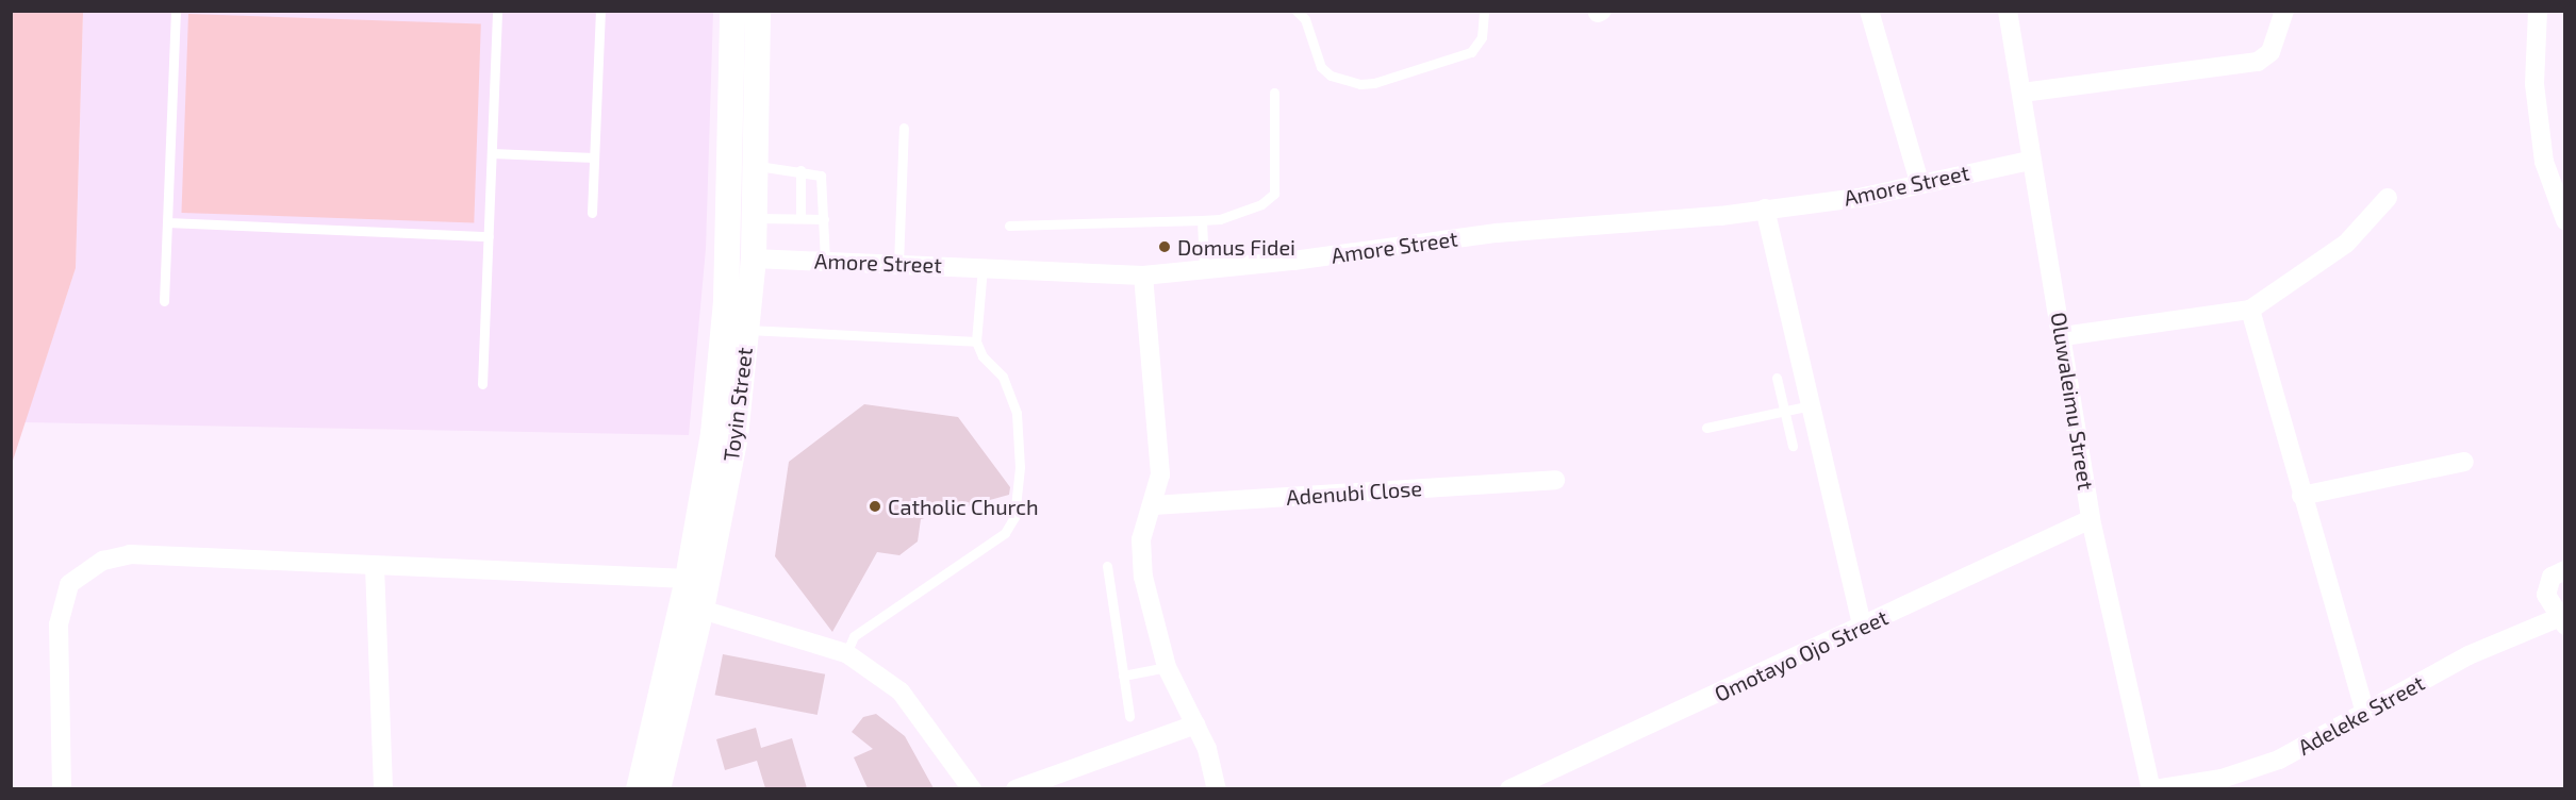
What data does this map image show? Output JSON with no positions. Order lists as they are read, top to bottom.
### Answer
{
  "streets": {
    "street": [
      "Amore Street",
      "Oluwaleimu Street",
      "Toyin Street",
      "Adenubi Close",
      "Omotayo Ojo Street",
      "Adeleke Street"
    ]
  },
  "crossings": [
    ["Amore Street", "Oluwaleimu Street"],
    ["Amore Street", "Toyin Street"],
    ["Oluwaleimu Street", "Omotayo Ojo Street"],
    ["Oluwaleimu Street", "Adeleke Street"]
  ],
  "places": ["Domus Fidei", "Catholic Church"]
}
